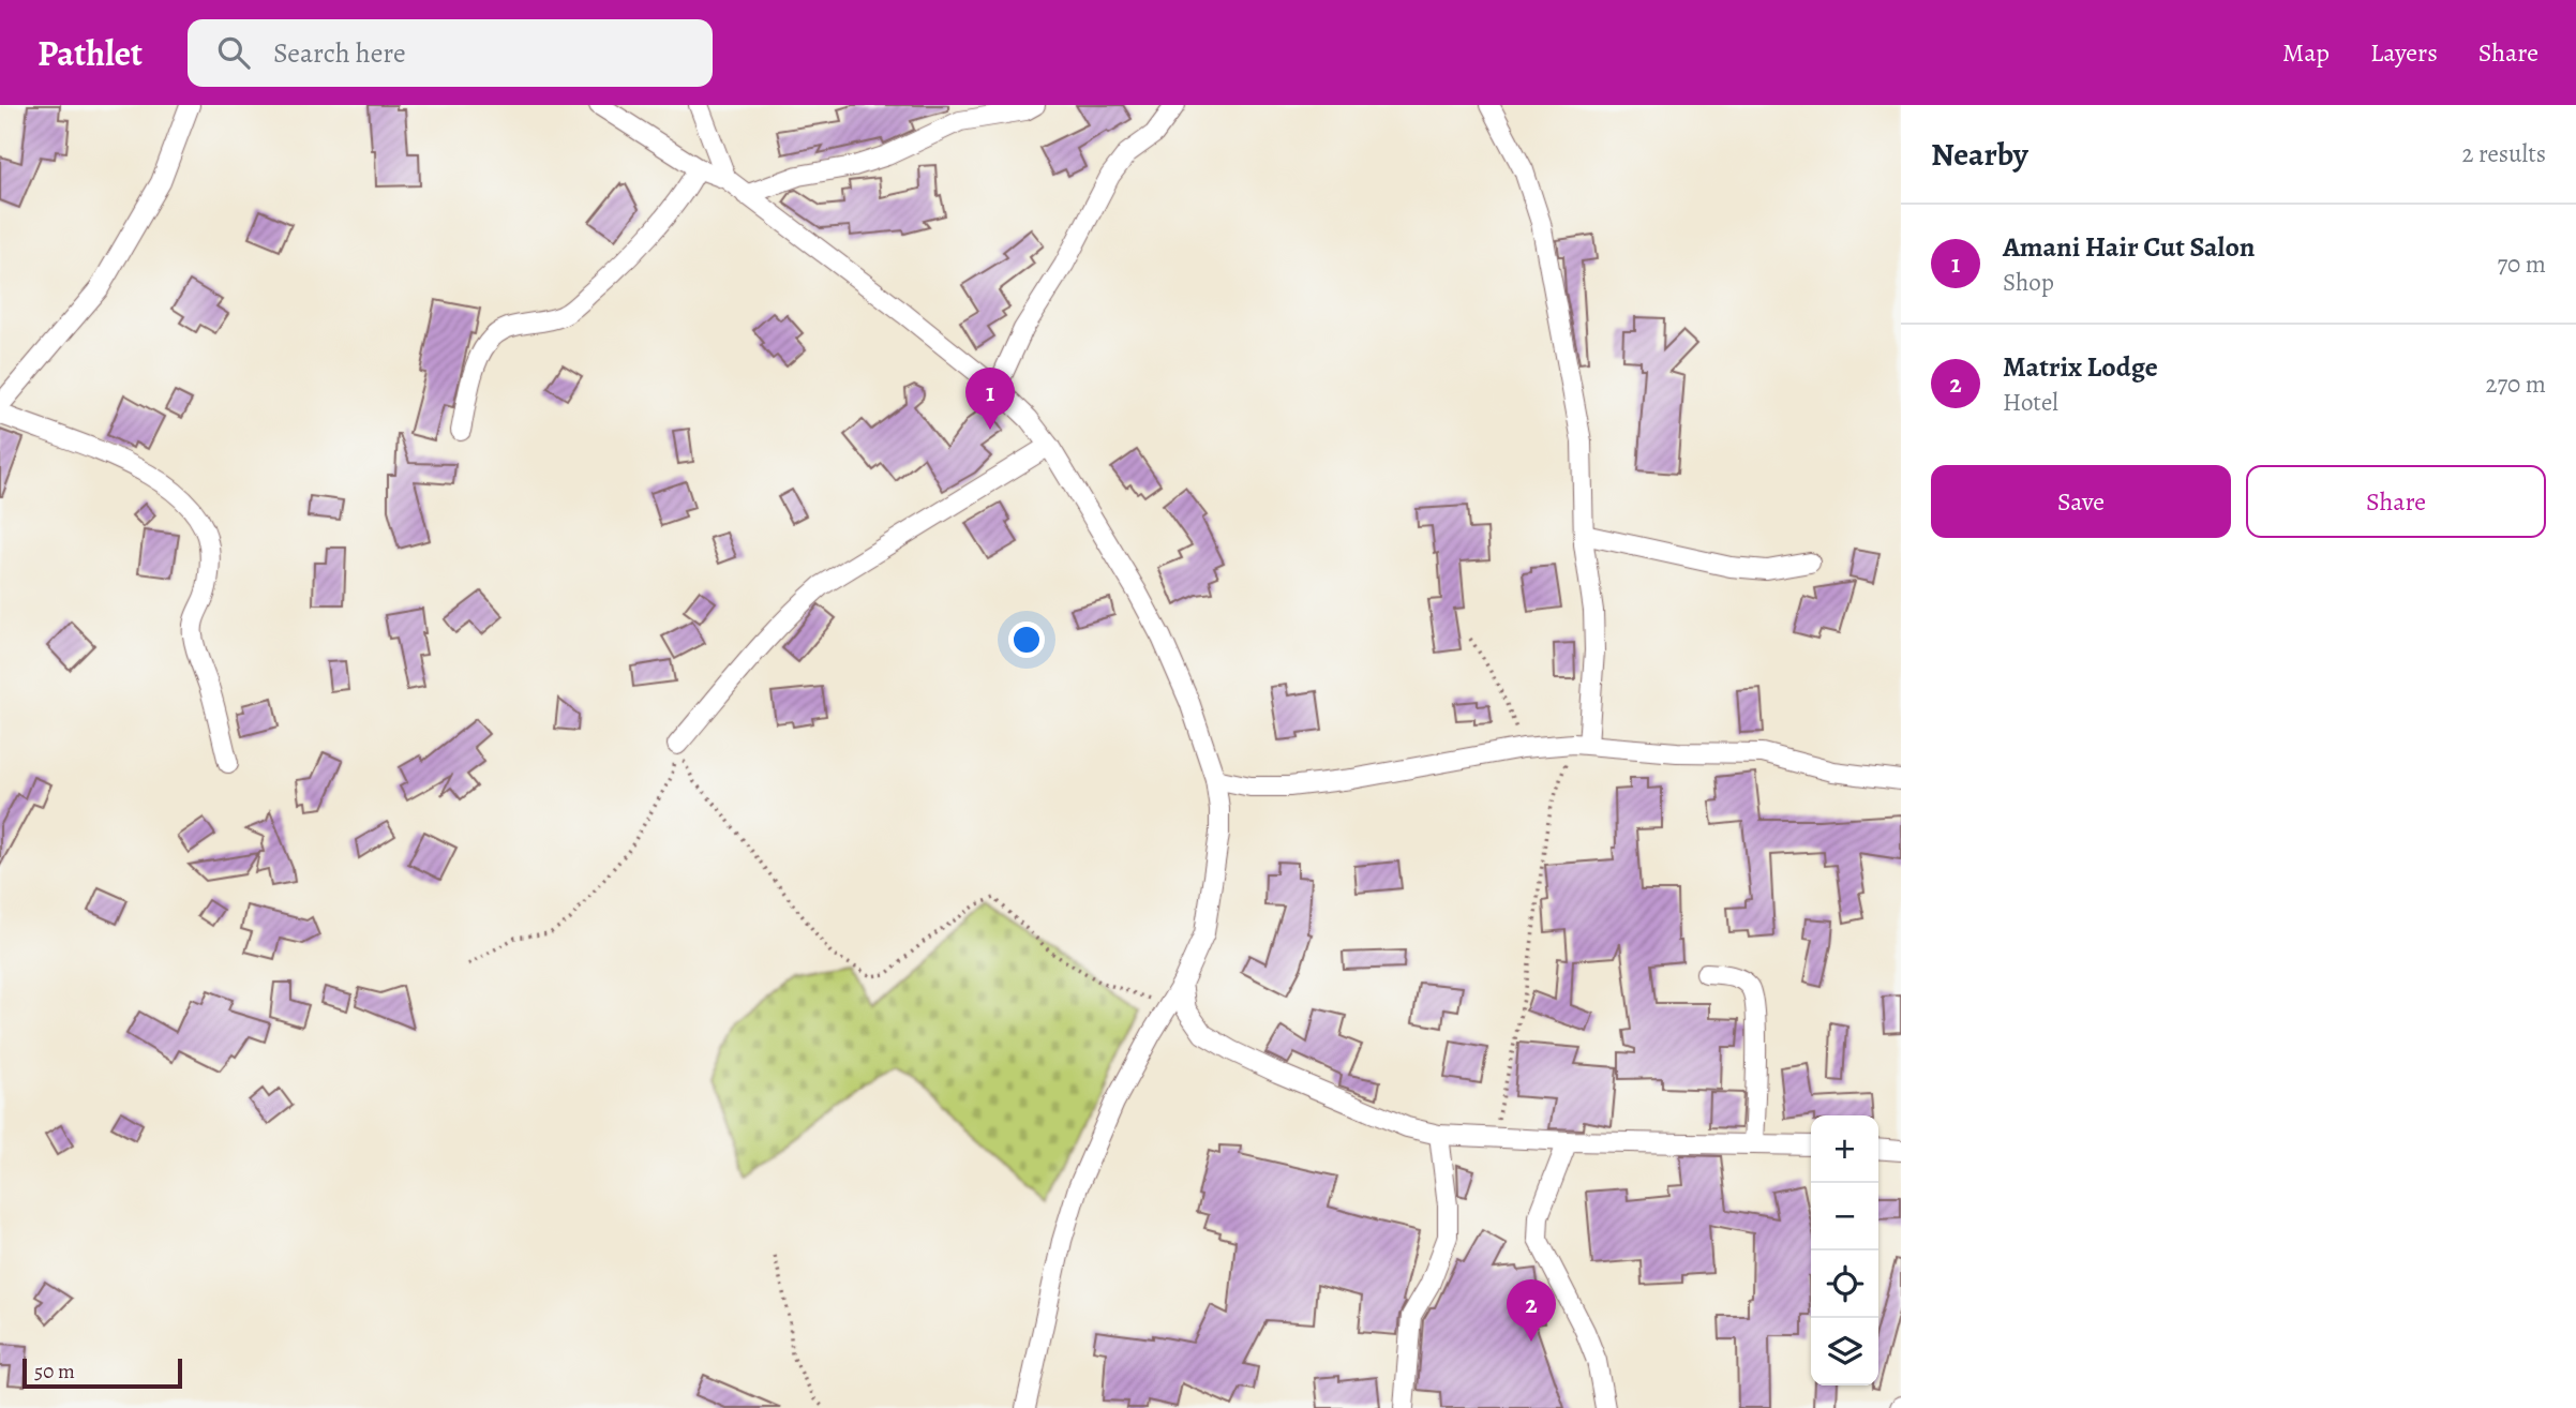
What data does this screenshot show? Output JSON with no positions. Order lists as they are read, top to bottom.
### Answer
{
  "scale_bar": "50 m",
  "page": {
    "header": "Pathlet",
    "search": "Search here",
    "nav": ["Map", "Layers", "Share"],
    "heading": ["Nearby", "2 results"],
    "list": [
      {
        "mark": "1",
        "name": "Amani Hair Cut Salon",
        "note": "Shop",
        "value": "70 m"
      },
      {
        "mark": "2",
        "name": "Matrix Lodge",
        "note": "Hotel",
        "value": "270 m"
      }
    ],
    "pins": ["1", "2"],
    "buttons": ["Save", "Share"],
    "map_buttons": ["+", "−"],
    "scale": "50 m"
  }
}
